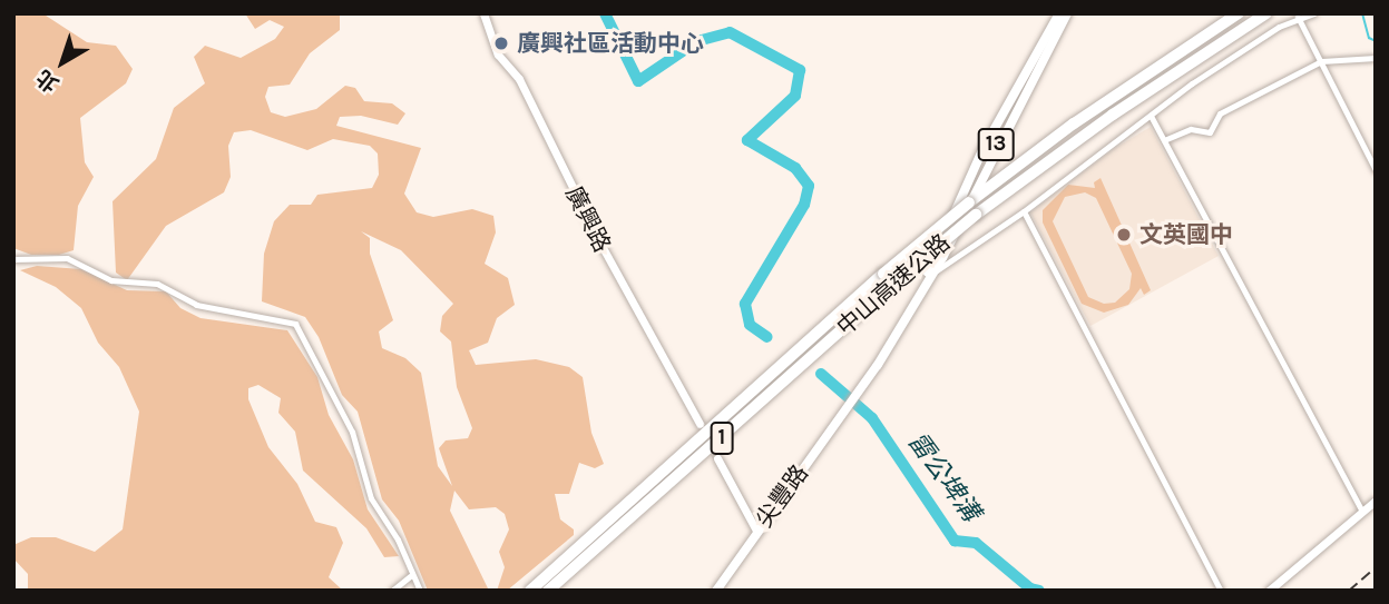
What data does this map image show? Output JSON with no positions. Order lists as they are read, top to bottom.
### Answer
{
  "streets": {
    "highway": ["中山高速公路", "1"],
    "main road": ["13", "尖豐路"],
    "street": ["廣興路"]
  },
  "crossings": [
    ["13", "尖豐路"]
  ],
  "water": ["雷公埤溝"],
  "places": ["廣興社區活動中心", "文英國中"],
  "north": "bottom left"
}
